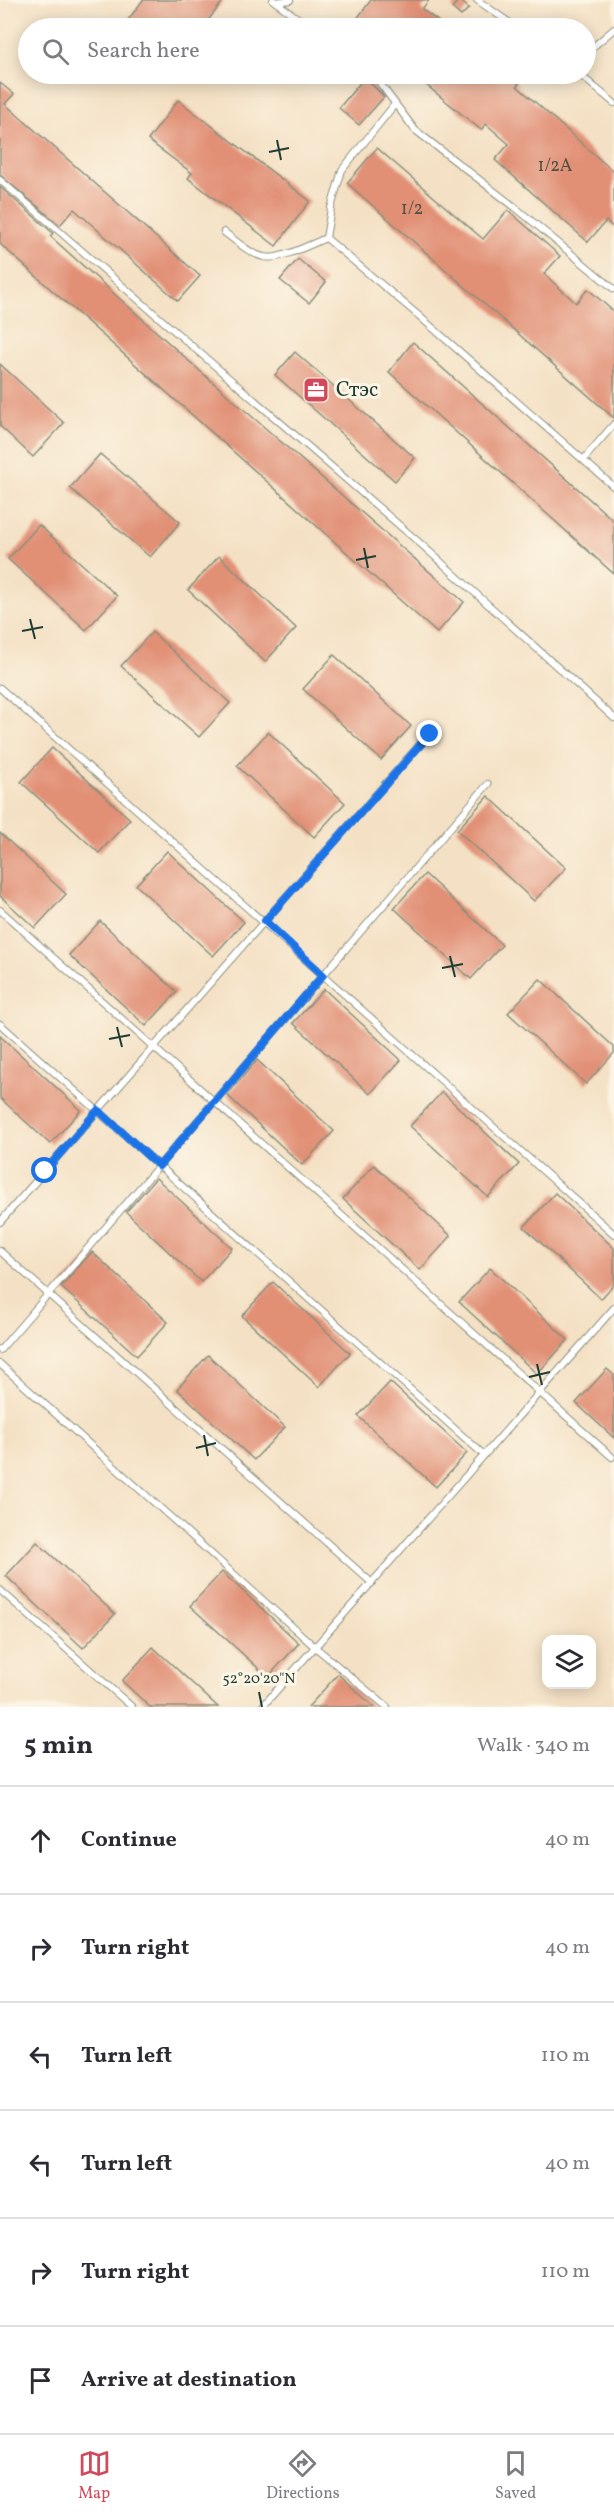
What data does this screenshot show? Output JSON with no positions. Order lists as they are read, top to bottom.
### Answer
{
  "places": {
    "office": ["Стэс"]
  },
  "house_numbers": ["1/2А", "1/2"],
  "page": {
    "search": "Search here",
    "heading": ["5 min", "Walk · 340 m"],
    "list": [
      ["Continue", "40 m"],
      ["Turn right", "40 m"],
      ["Turn left", "110 m"],
      ["Turn left", "40 m"],
      ["Turn right", "110 m"],
      "Arrive at destination"
    ],
    "nav": ["Map", "Directions", "Saved"]
  },
  "coordinates": ["52°20'20\"N"]
}
